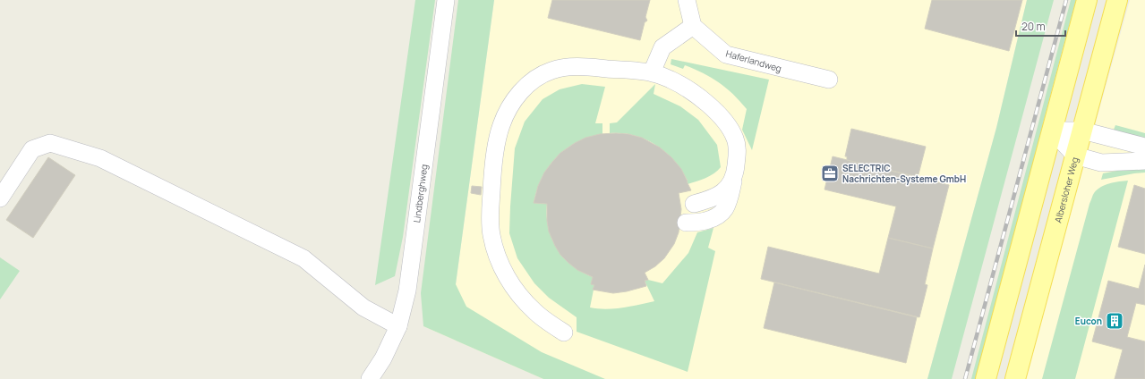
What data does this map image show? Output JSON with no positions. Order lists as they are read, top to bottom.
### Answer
{
  "streets": {
    "main road": ["Albersloher Weg"],
    "street": ["Haferlandweg", "Lindberghweg"]
  },
  "places": {
    "office": ["SELECTRIC Nachrichten-Systeme GmbH"],
    "building": ["Eucon"]
  },
  "scale_bar": "20 m"
}
